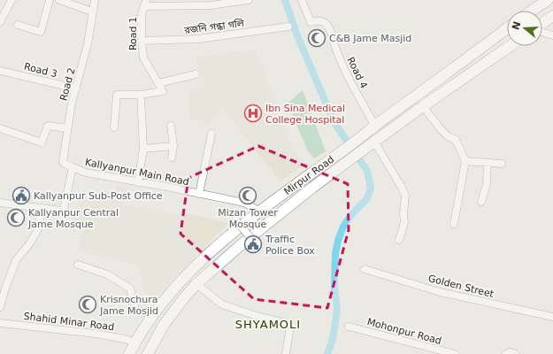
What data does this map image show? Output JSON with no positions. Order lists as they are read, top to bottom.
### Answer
{
  "streets": {
    "highway": ["Mirpur Road"],
    "street": [
      "রজনি গন্ধা গলি",
      "Road 1",
      "Road 3",
      "Road 4",
      "Road 2",
      "Kallyanpur Main Road",
      "Golden Street",
      "Shahid Minar Road",
      "Mohonpur Road"
    ]
  },
  "crossings": [
    ["রজনি গন্ধা গলি", "Road 1"],
    ["Road 3", "Road 2"],
    ["Road 4", "Mirpur Road"],
    ["Road 2", "Kallyanpur Main Road"],
    ["Kallyanpur Main Road", "Mirpur Road"],
    ["Mirpur Road", "Shahid Minar Road"]
  ],
  "districts": ["SHYAMOLI"],
  "places": {
    "mosque": [
      "C&B Jame Masjid",
      "Mizan Tower Mosque",
      "Kallyanpur Central Jame Mosque",
      "Krisnochura Jame Mosjid"
    ],
    "hospital": ["Ibn Sina Medical College Hospital"],
    "public building": ["Kallyanpur Sub-Post Office", "Traffic Police Box"]
  },
  "north": "left"
}
